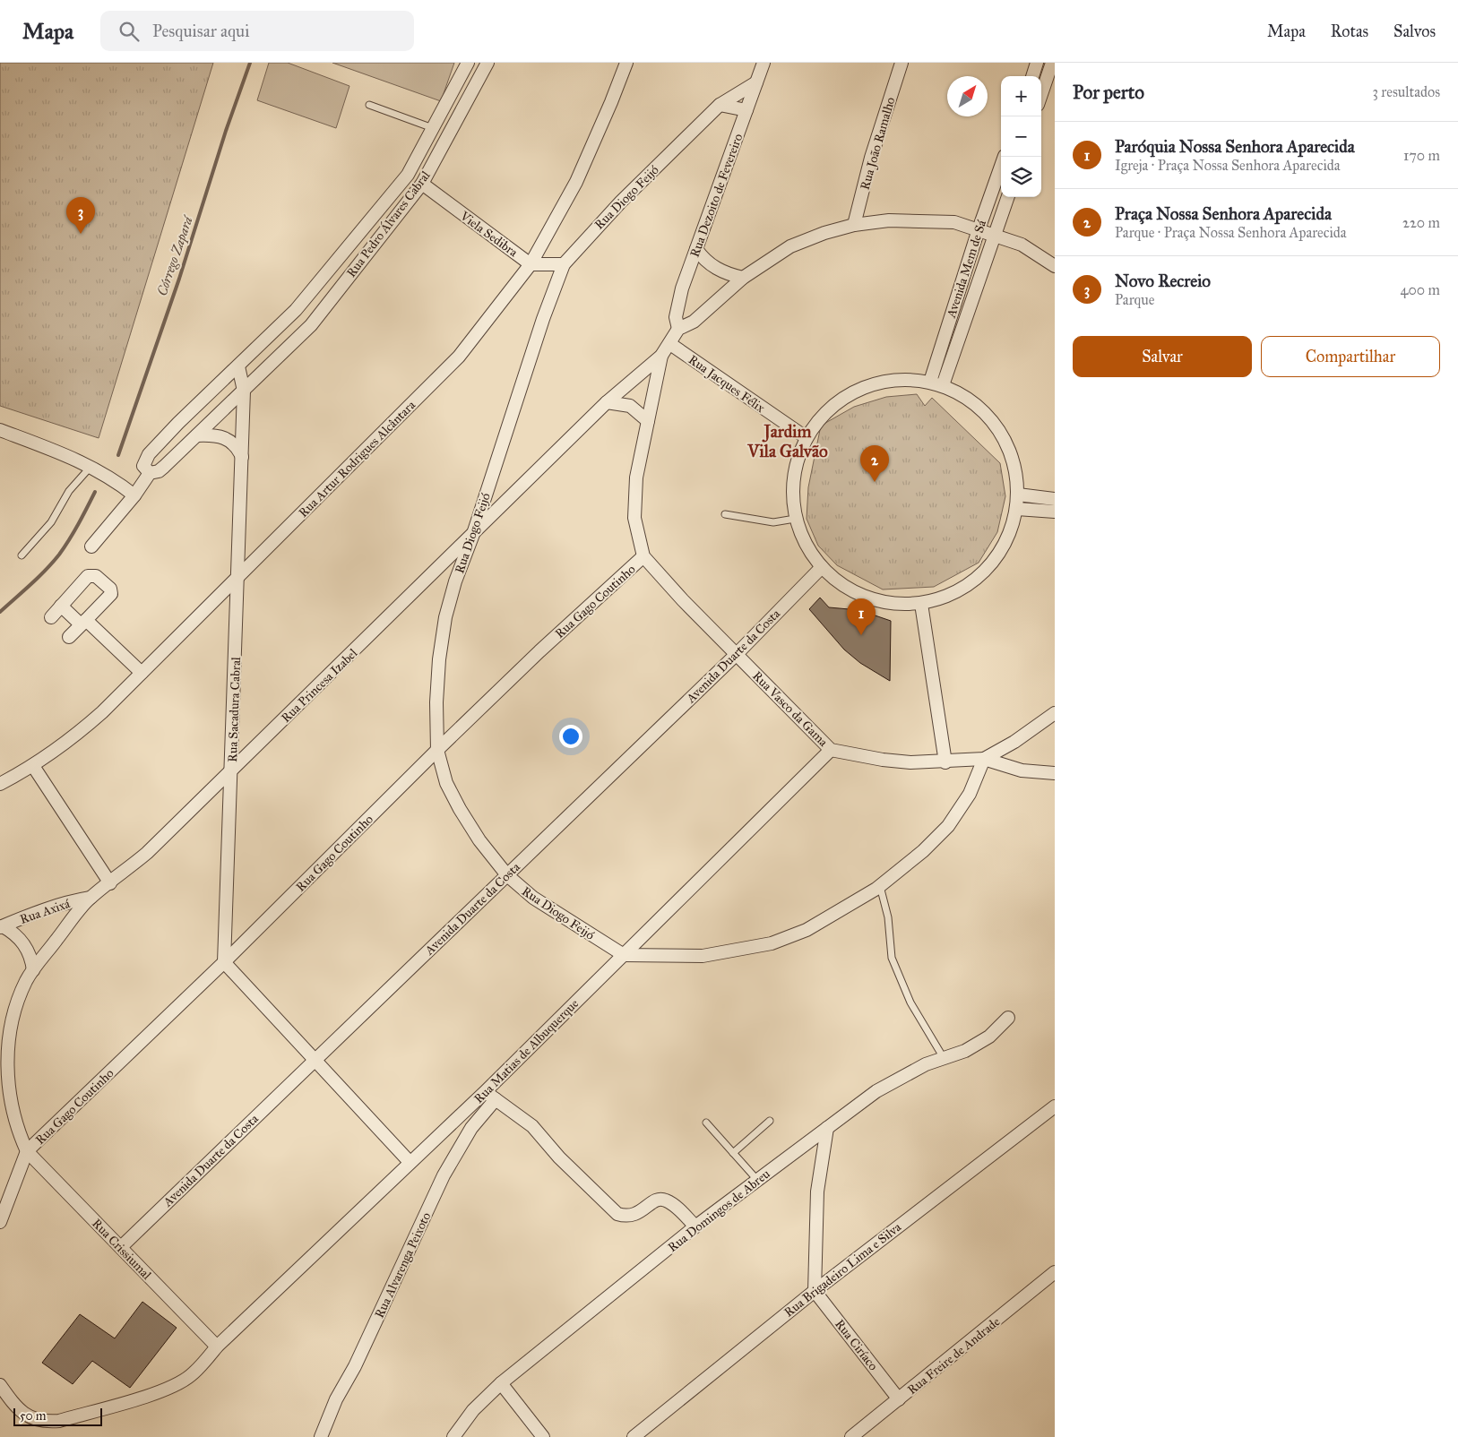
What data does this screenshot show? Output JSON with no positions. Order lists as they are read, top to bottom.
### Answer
{
  "streets": {
    "street": [
      "Rua João Ramalho",
      "Rua Dezoito de Fevereiro",
      "Rua Diogo Feijó",
      "Rua Pedro Álvares Cabral",
      "Viela Sedibra",
      "Avenida Mem de Sá",
      "Rua Jacques Félix",
      "Rua Artur Rodrigues Alcântara",
      "Rua Gago Coutinho",
      "Avenida Duarte da Costa",
      "Rua Princesa Izabel",
      "Rua Vasco da Gama",
      "Rua Sacadura Cabral",
      "Rua Axixá",
      "Rua Matias de Albuquerque",
      "Rua Domingos de Abreu",
      "Rua Crissiumal",
      "Rua Alvarenga Peixoto",
      "Rua Brigadeiro Lima e Silva",
      "Rua Ciríaco",
      "Rua Freire de Andrade"
    ]
  },
  "crossings": [
    ["Rua Dezoito de Fevereiro", "Rua Diogo Feijó"],
    ["Rua Dezoito de Fevereiro", "Rua Princesa Izabel"],
    ["Rua Diogo Feijó", "Viela Sedibra"],
    ["Rua Diogo Feijó", "Rua Gago Coutinho"],
    ["Rua Diogo Feijó", "Avenida Duarte da Costa"],
    ["Rua Diogo Feijó", "Rua Princesa Izabel"],
    ["Rua Diogo Feijó", "Rua Matias de Albuquerque"],
    ["Rua Pedro Álvares Cabral", "Viela Sedibra"],
    ["Rua Pedro Álvares Cabral", "Rua Sacadura Cabral"],
    ["Viela Sedibra", "Rua Artur Rodrigues Alcântara"],
    ["Rua Jacques Félix", "Rua Princesa Izabel"],
    ["Rua Artur Rodrigues Alcântara", "Rua Sacadura Cabral"],
    ["Rua Gago Coutinho", "Rua Princesa Izabel"],
    ["Rua Gago Coutinho", "Rua Vasco da Gama"],
    ["Rua Gago Coutinho", "Rua Sacadura Cabral"],
    ["Rua Gago Coutinho", "Rua Crissiumal"],
    ["Avenida Duarte da Costa", "Rua Vasco da Gama"],
    ["Avenida Duarte da Costa", "Rua Crissiumal"],
    ["Rua Princesa Izabel", "Rua Sacadura Cabral"],
    ["Rua Princesa Izabel", "Rua Axixá"],
    ["Rua Princesa Izabel", "Rua Crissiumal"],
    ["Rua Vasco da Gama", "Rua Matias de Albuquerque"],
    ["Rua Matias de Albuquerque", "Rua Crissiumal"],
    ["Rua Brigadeiro Lima e Silva", "Rua Ciríaco"],
    ["Rua Ciríaco", "Rua Freire de Andrade"]
  ],
  "districts": ["Jardim Vila Galvão"],
  "water": ["Córrego Zapará"],
  "scale_bar": "50 m",
  "north": "top right",
  "page": {
    "header": "Mapa",
    "search": "Pesquisar aqui",
    "nav": ["Mapa", "Rotas", "Salvos"],
    "heading": ["Por perto", "3 resultados"],
    "map_buttons": ["+", "−"],
    "list": [
      {
        "mark": "1",
        "name": "Paróquia Nossa Senhora Aparecida",
        "note": "Igreja · Praça Nossa Senhora Aparecida",
        "value": "170 m"
      },
      {
        "mark": "2",
        "name": "Praça Nossa Senhora Aparecida",
        "note": "Parque · Praça Nossa Senhora Aparecida",
        "value": "220 m"
      },
      {
        "mark": "3",
        "name": "Novo Recreio",
        "note": "Parque",
        "value": "400 m"
      }
    ],
    "pins": ["3", "2", "1"],
    "buttons": ["Salvar", "Compartilhar"],
    "scale": "50 m"
  }
}
